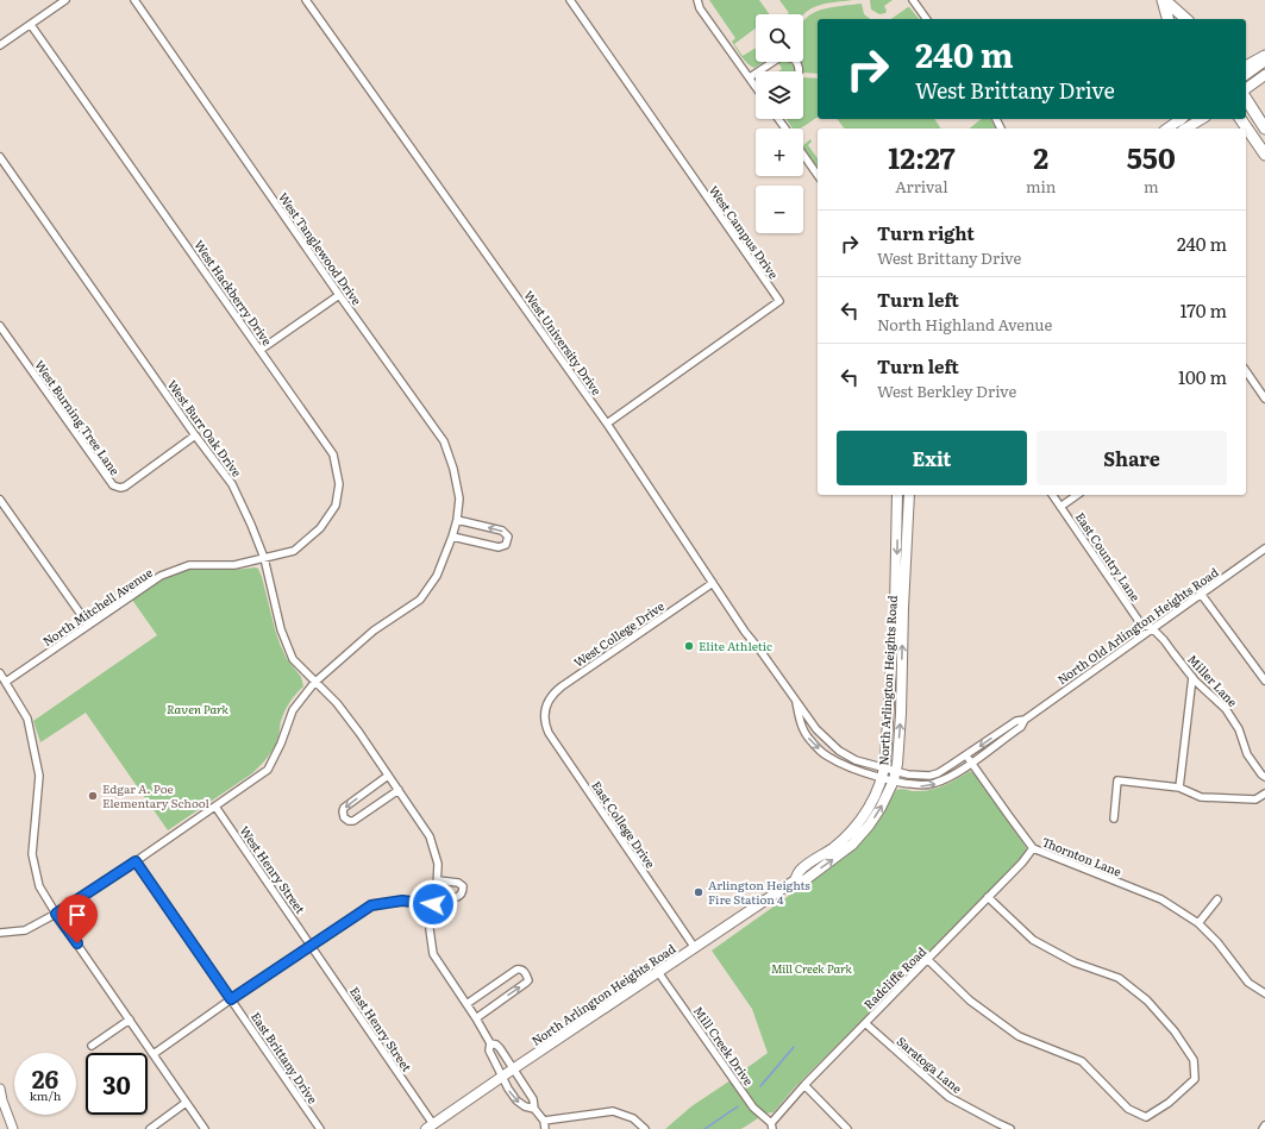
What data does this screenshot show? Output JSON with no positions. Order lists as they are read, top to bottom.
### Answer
{
  "streets": {
    "main road": ["North Arlington Heights Road"],
    "street": [
      "West Campus Drive",
      "West Tanglewood Drive",
      "West Hackberry Drive",
      "West University Drive",
      "West Burning Tree Lane",
      "West Burr Oak Drive",
      "East Country Lane",
      "North Mitchell Avenue",
      "North Old Arlington Heights Road",
      "West College Drive",
      "Miller Lane",
      "East College Drive",
      "Thornton Lane",
      "West Henry Street",
      "Radcliffe Road",
      "East Henry Street",
      "Mill Creek Drive",
      "East Brittany Drive",
      "Saratoga Lane"
    ]
  },
  "crossings": [
    ["West Campus Drive", "West University Drive"],
    ["West Tanglewood Drive", "West Burr Oak Drive"],
    ["West Tanglewood Drive", "West Henry Street"],
    ["West Tanglewood Drive", "East Brittany Drive"],
    ["West Hackberry Drive", "West Burr Oak Drive"],
    ["West Hackberry Drive", "North Mitchell Avenue"],
    ["West University Drive", "North Old Arlington Heights Road"],
    ["West University Drive", "West College Drive"],
    ["West University Drive", "North Arlington Heights Road"],
    ["West Burning Tree Lane", "West Burr Oak Drive"],
    ["West Burr Oak Drive", "North Mitchell Avenue"],
    ["East Country Lane", "North Old Arlington Heights Road"],
    ["East Country Lane", "Miller Lane"],
    ["North Old Arlington Heights Road", "North Arlington Heights Road"],
    ["North Old Arlington Heights Road", "Miller Lane"],
    ["North Old Arlington Heights Road", "Thornton Lane"],
    ["West College Drive", "East College Drive"],
    ["North Arlington Heights Road", "East College Drive"],
    ["North Arlington Heights Road", "East Henry Street"],
    ["North Arlington Heights Road", "Mill Creek Drive"],
    ["Thornton Lane", "Radcliffe Road"],
    ["West Henry Street", "East Henry Street"],
    ["Radcliffe Road", "Mill Creek Drive"],
    ["Radcliffe Road", "Saratoga Lane"]
  ],
  "parks": ["Raven Park", "Mill Creek Park"],
  "places": ["Elite Athletic", "Edgar A. Poe Elementary School", "Arlington Heights Fire Station 4"],
  "page": {
    "map_buttons": ["+", "−"],
    "turn": ["240 m", "West Brittany Drive"],
    "eta": [
      "12:27",
      "Arrival",
      "2",
      "min",
      "550",
      "m"
    ],
    "list": [
      {
        "name": "Turn right",
        "note": "West Brittany Drive",
        "value": "240 m"
      },
      {
        "name": "Turn left",
        "note": "North Highland Avenue",
        "value": "170 m"
      },
      {
        "name": "Turn left",
        "note": "West Berkley Drive",
        "value": "100 m"
      }
    ],
    "buttons": ["Exit", "Share"],
    "speed": "26 km/h",
    "limit": "30"
  }
}
